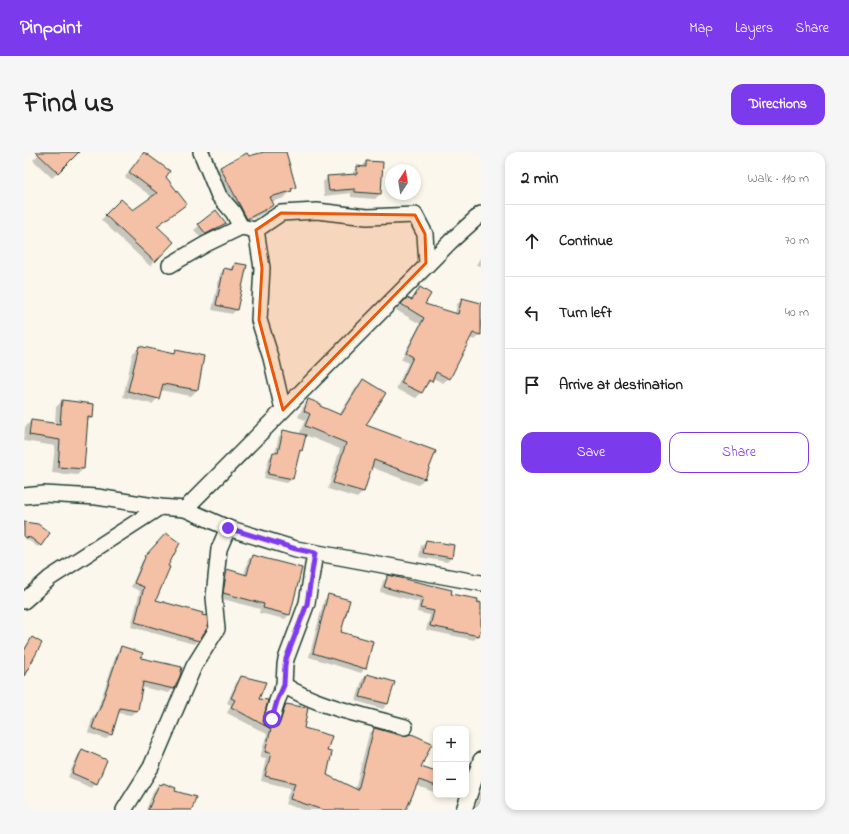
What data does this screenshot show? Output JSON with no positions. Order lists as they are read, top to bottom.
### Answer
{
  "north": "top",
  "page": {
    "header": "Pinpoint",
    "nav": ["Map", "Layers", "Share"],
    "title": "Find us",
    "buttons": [
      "Directions",
      ["Save", "Share"]
    ],
    "heading": ["2 min", "Walk · 110 m"],
    "list": [
      ["Continue", "70 m"],
      ["Turn left", "40 m"],
      "Arrive at destination"
    ],
    "map_buttons": ["+", "−"]
  }
}
